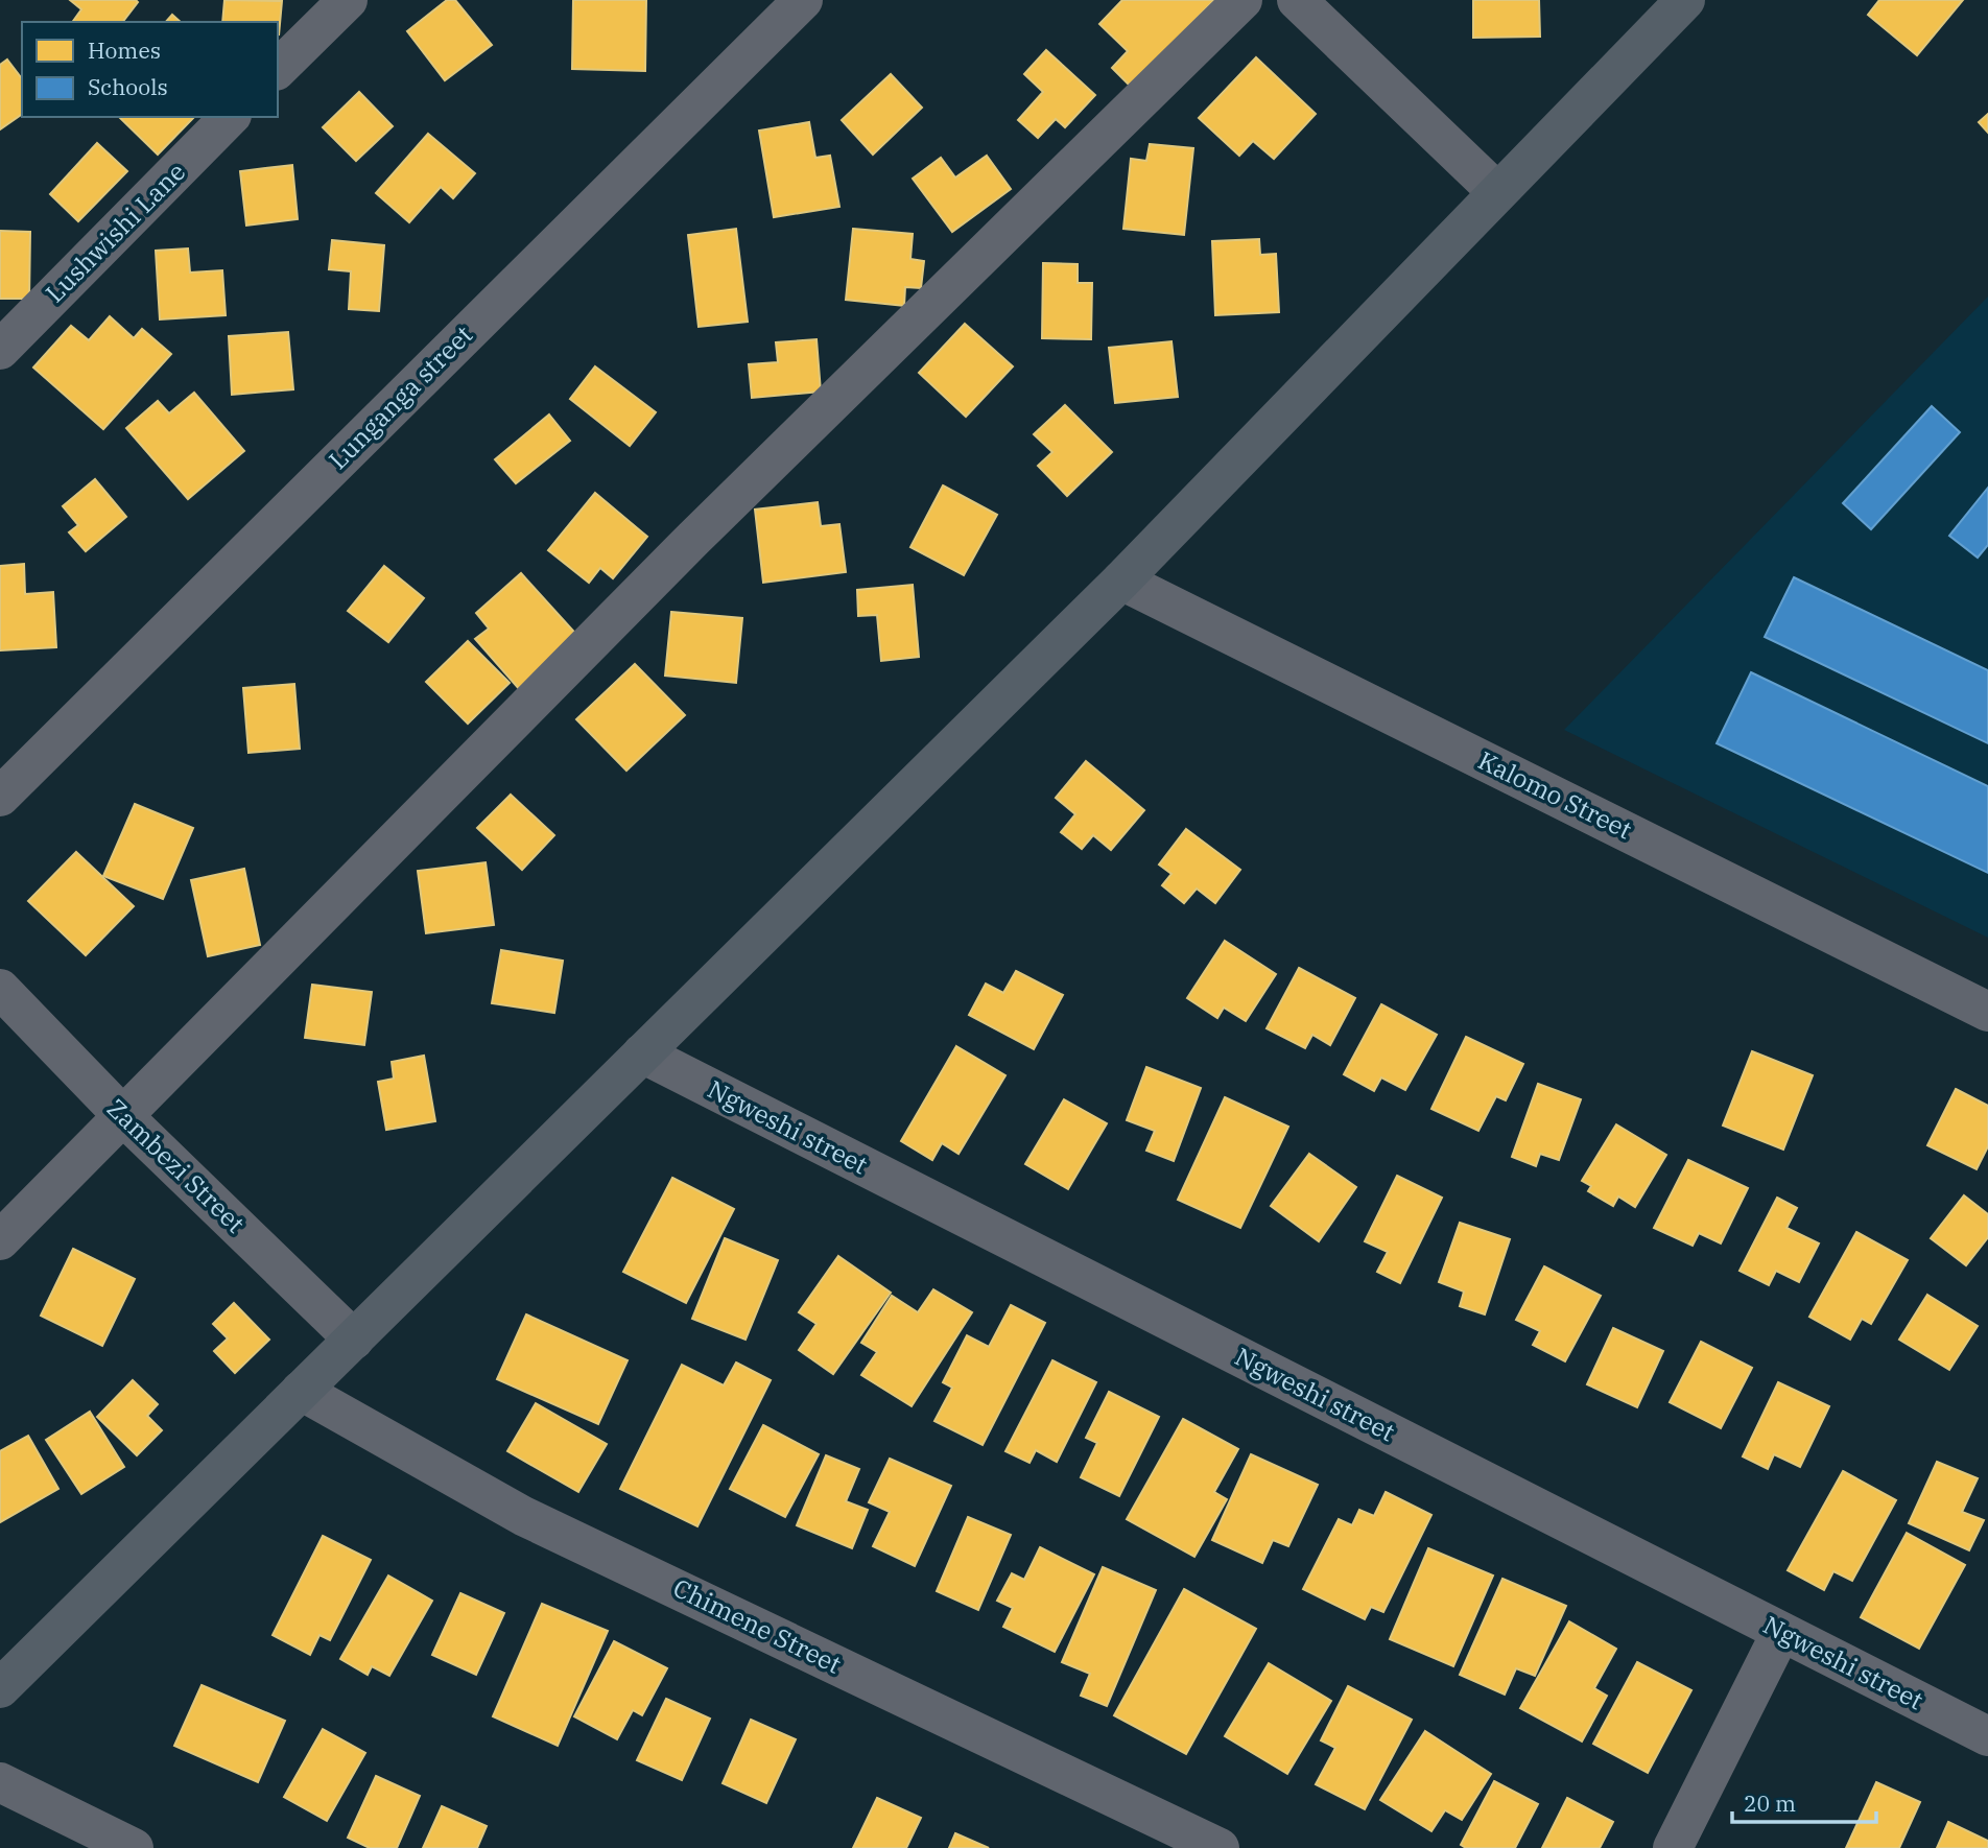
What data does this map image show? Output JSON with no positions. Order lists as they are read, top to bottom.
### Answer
{
  "streets": {
    "street": [
      "Lushwishi Lane",
      "Lunganga street",
      "Kalomo Street",
      "Ngweshi street",
      "Zambezi Street",
      "Chimene Street"
    ]
  },
  "legend": ["Homes", "Schools"],
  "scale_bar": "20 m"
}
